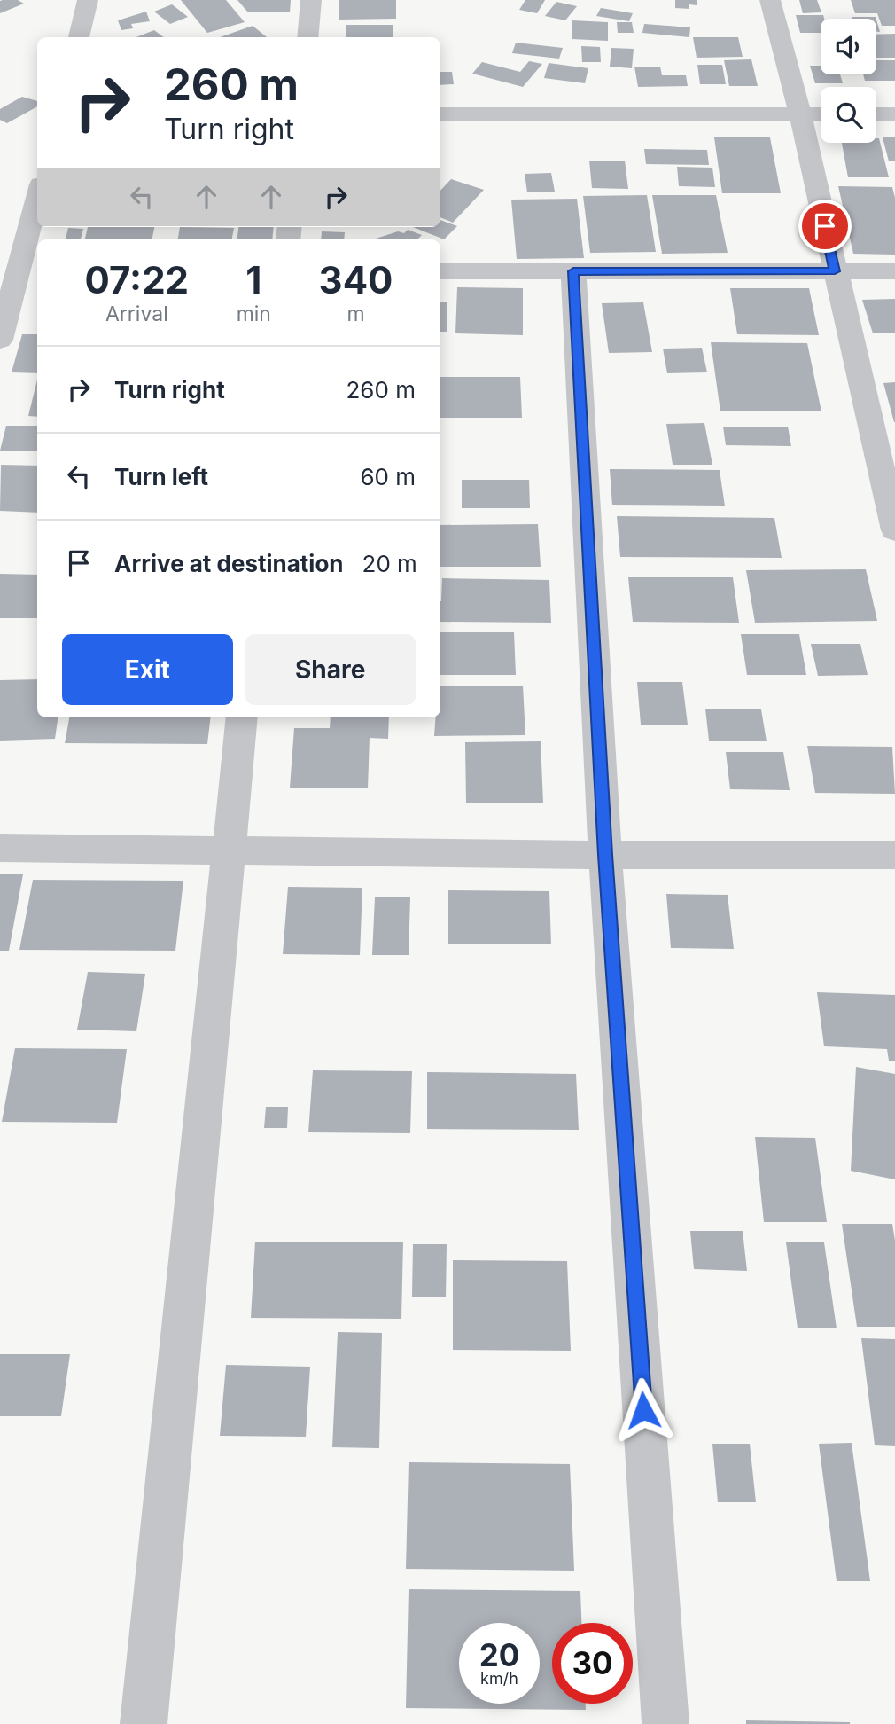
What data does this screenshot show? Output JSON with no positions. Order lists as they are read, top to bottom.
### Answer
{
  "page": {
    "turn": ["260 m", "Turn right"],
    "eta": [
      "07:22",
      "Arrival",
      "1",
      "min",
      "340",
      "m"
    ],
    "list": [
      {
        "name": "Turn right",
        "value": "260 m"
      },
      {
        "name": "Turn left",
        "value": "60 m"
      },
      {
        "name": "Arrive at destination",
        "value": "20 m"
      }
    ],
    "buttons": ["Exit", "Share"],
    "speed": "20 km/h",
    "limit": "30"
  }
}
